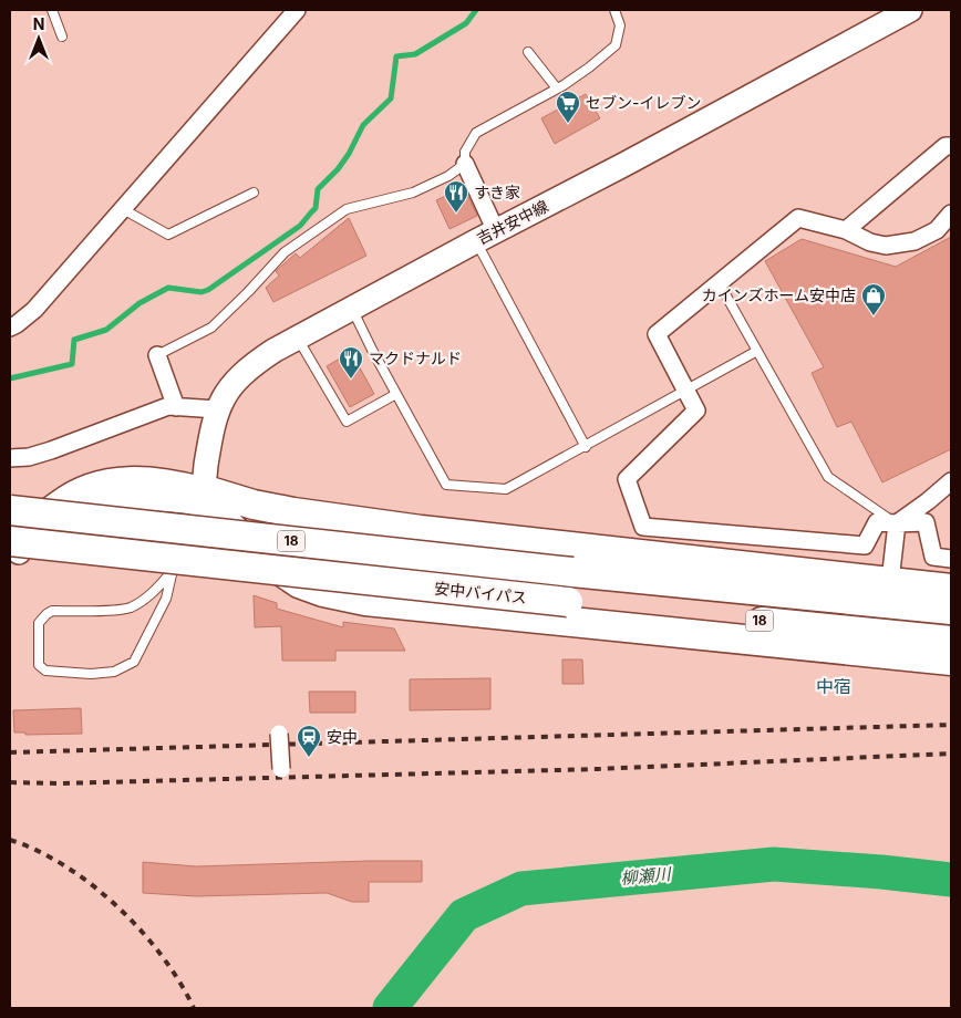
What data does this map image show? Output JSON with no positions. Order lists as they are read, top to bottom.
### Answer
{
  "streets": {
    "highway": ["18", "安中バイパス"],
    "main road": ["吉井安中線"]
  },
  "districts": ["中宿"],
  "water": ["柳瀬川"],
  "places": {
    "supermarket": ["セブン-イレブン"],
    "restaurant": ["すき家", "マクドナルド"],
    "shop": ["カインズホーム安中店"],
    "station": ["安中"]
  },
  "north": "top"
}
